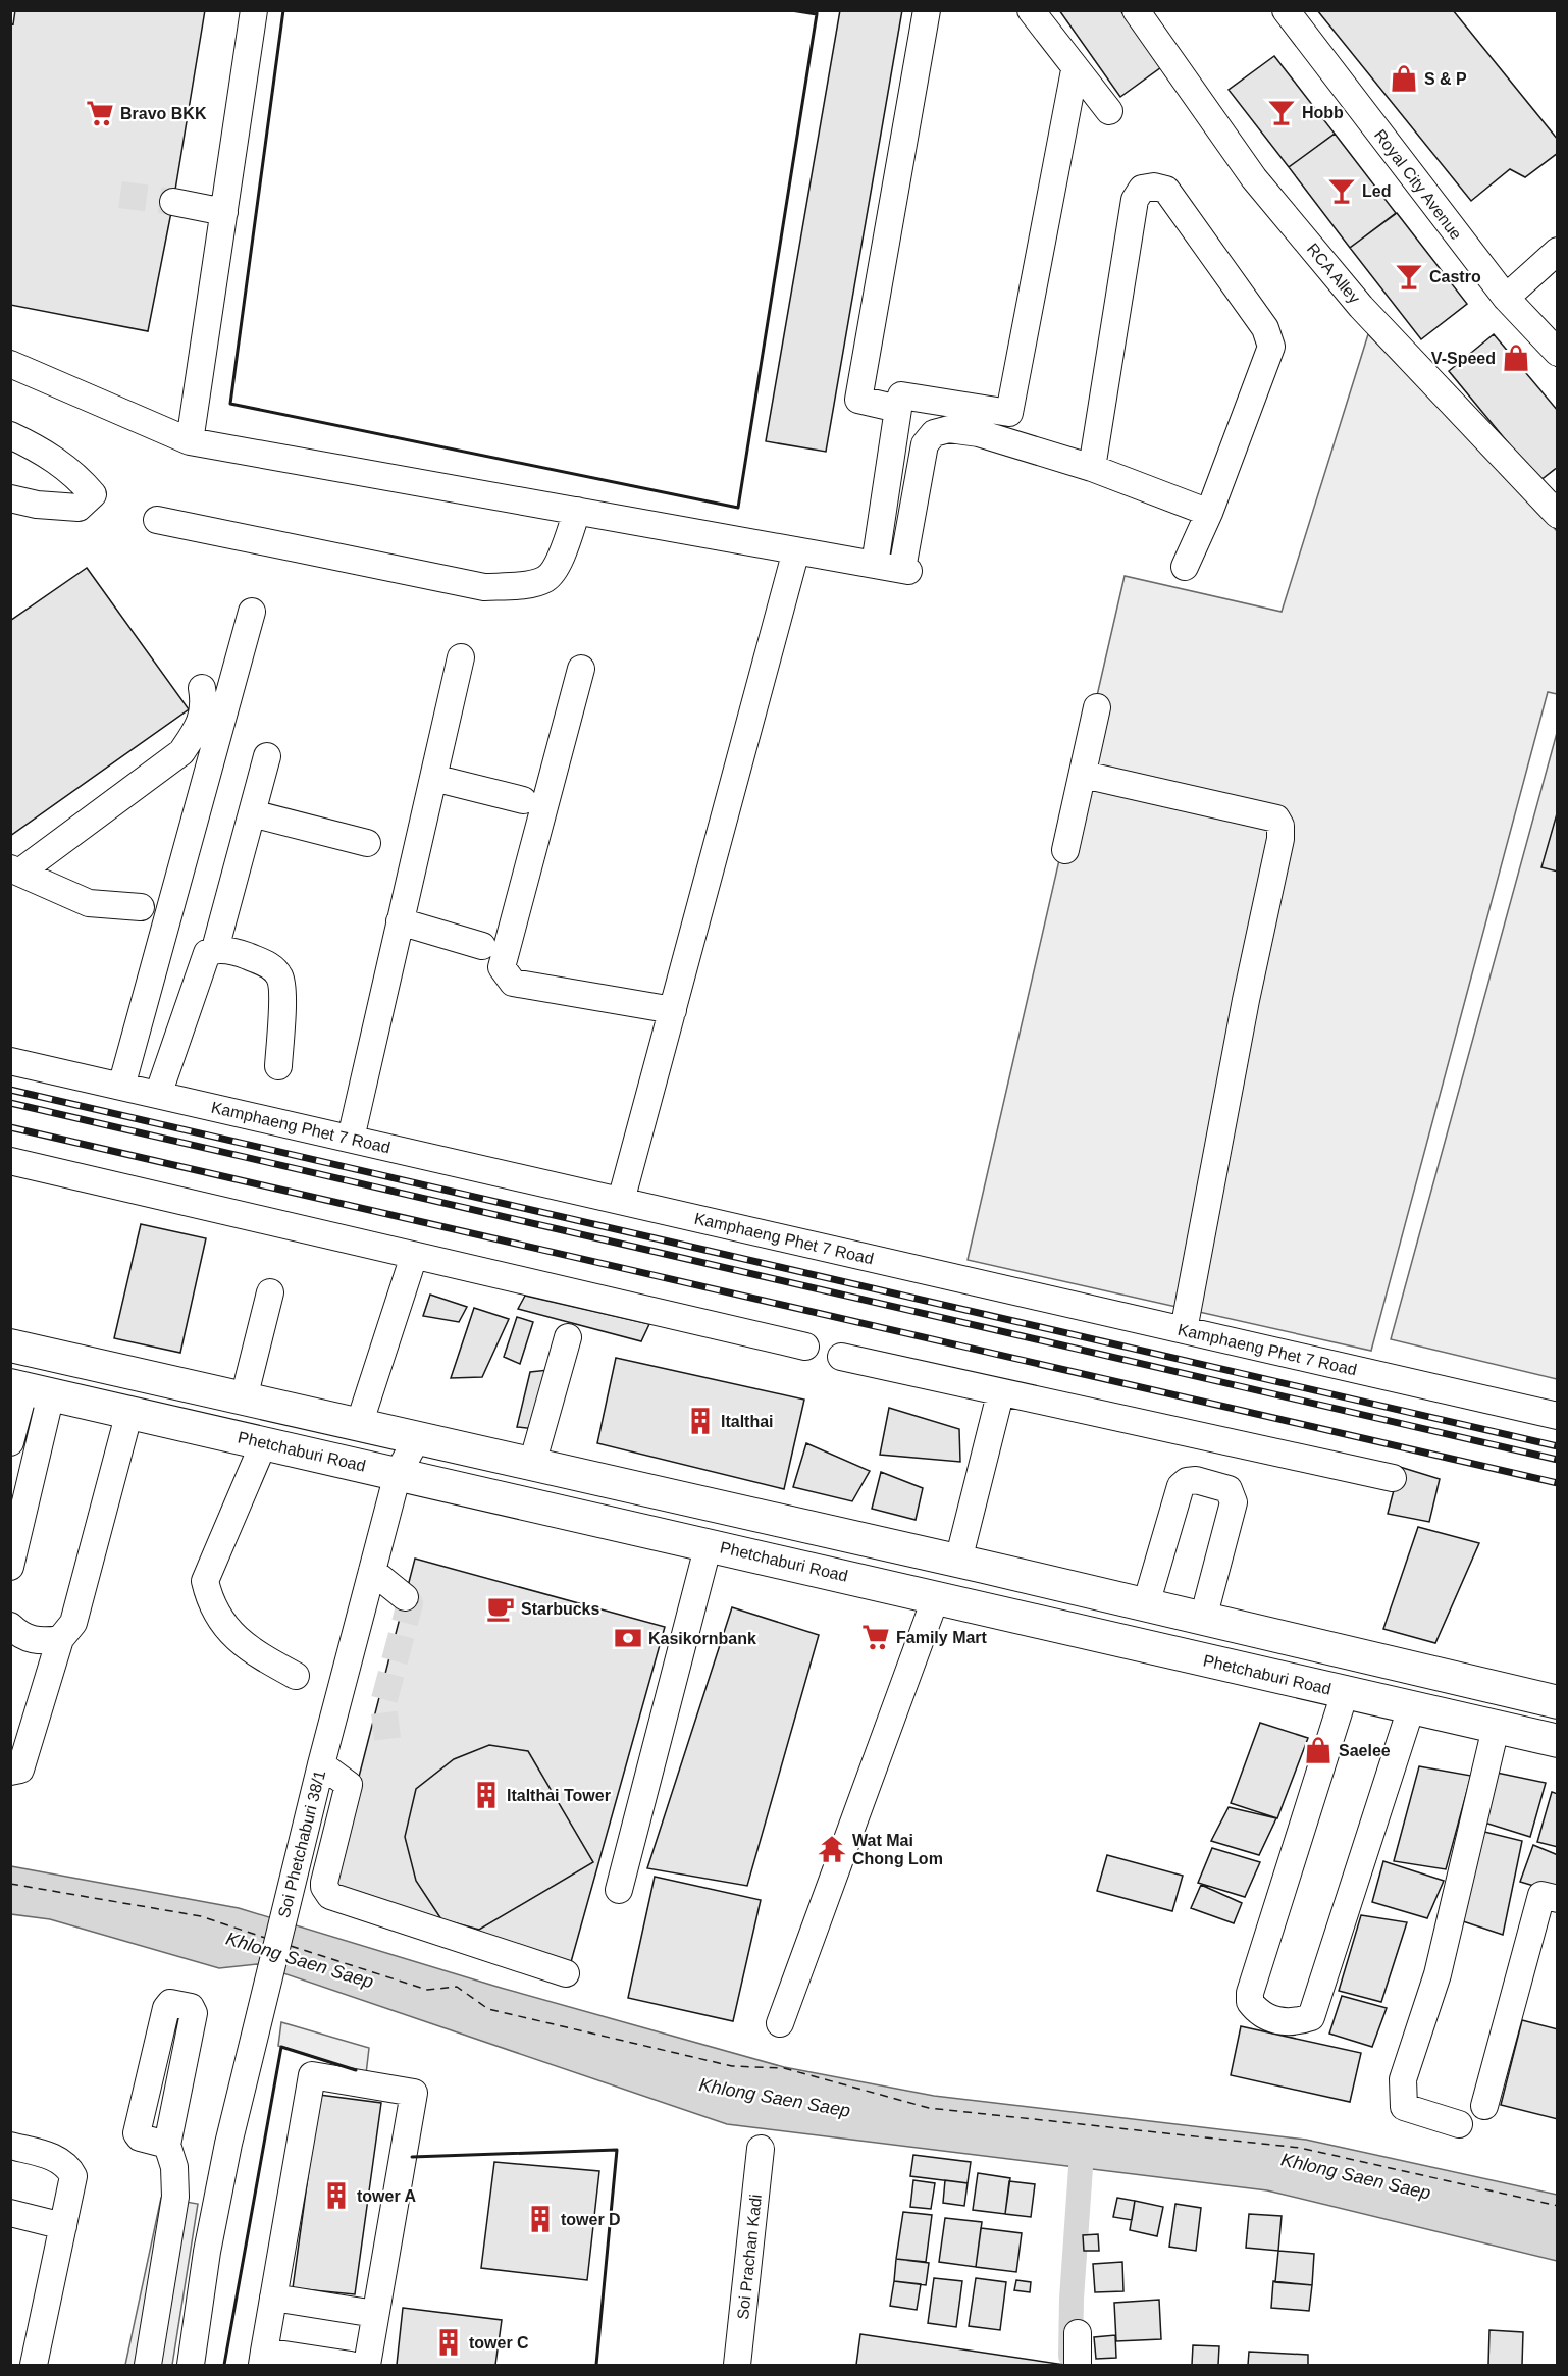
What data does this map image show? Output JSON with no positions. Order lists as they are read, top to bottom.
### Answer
{
  "streets": {
    "main road": ["Phetchaburi Road"],
    "street": [
      "Royal City Avenue",
      "RCA Alley",
      "Kamphaeng Phet 7 Road",
      "Soi Phetchaburi 38/1",
      "Soi Prachan Kadi"
    ]
  },
  "crossings": [
    ["Phetchaburi Road", "Soi Phetchaburi 38/1"]
  ],
  "water": ["Khlong Saen Saep"],
  "places": {
    "shop": ["S & P", "V-Speed", "Saelee"],
    "bar": ["Hobb", "Led", "Castro"],
    "supermarket": ["Bravo BKK", "Family Mart"],
    "building": [
      "Italthai",
      "Italthai Tower",
      "tower A",
      "tower D",
      "tower C"
    ],
    "cafe": ["Starbucks"],
    "bank": ["Kasikornbank"],
    "temple": ["Wat Mai Chong Lom"]
  }
}
